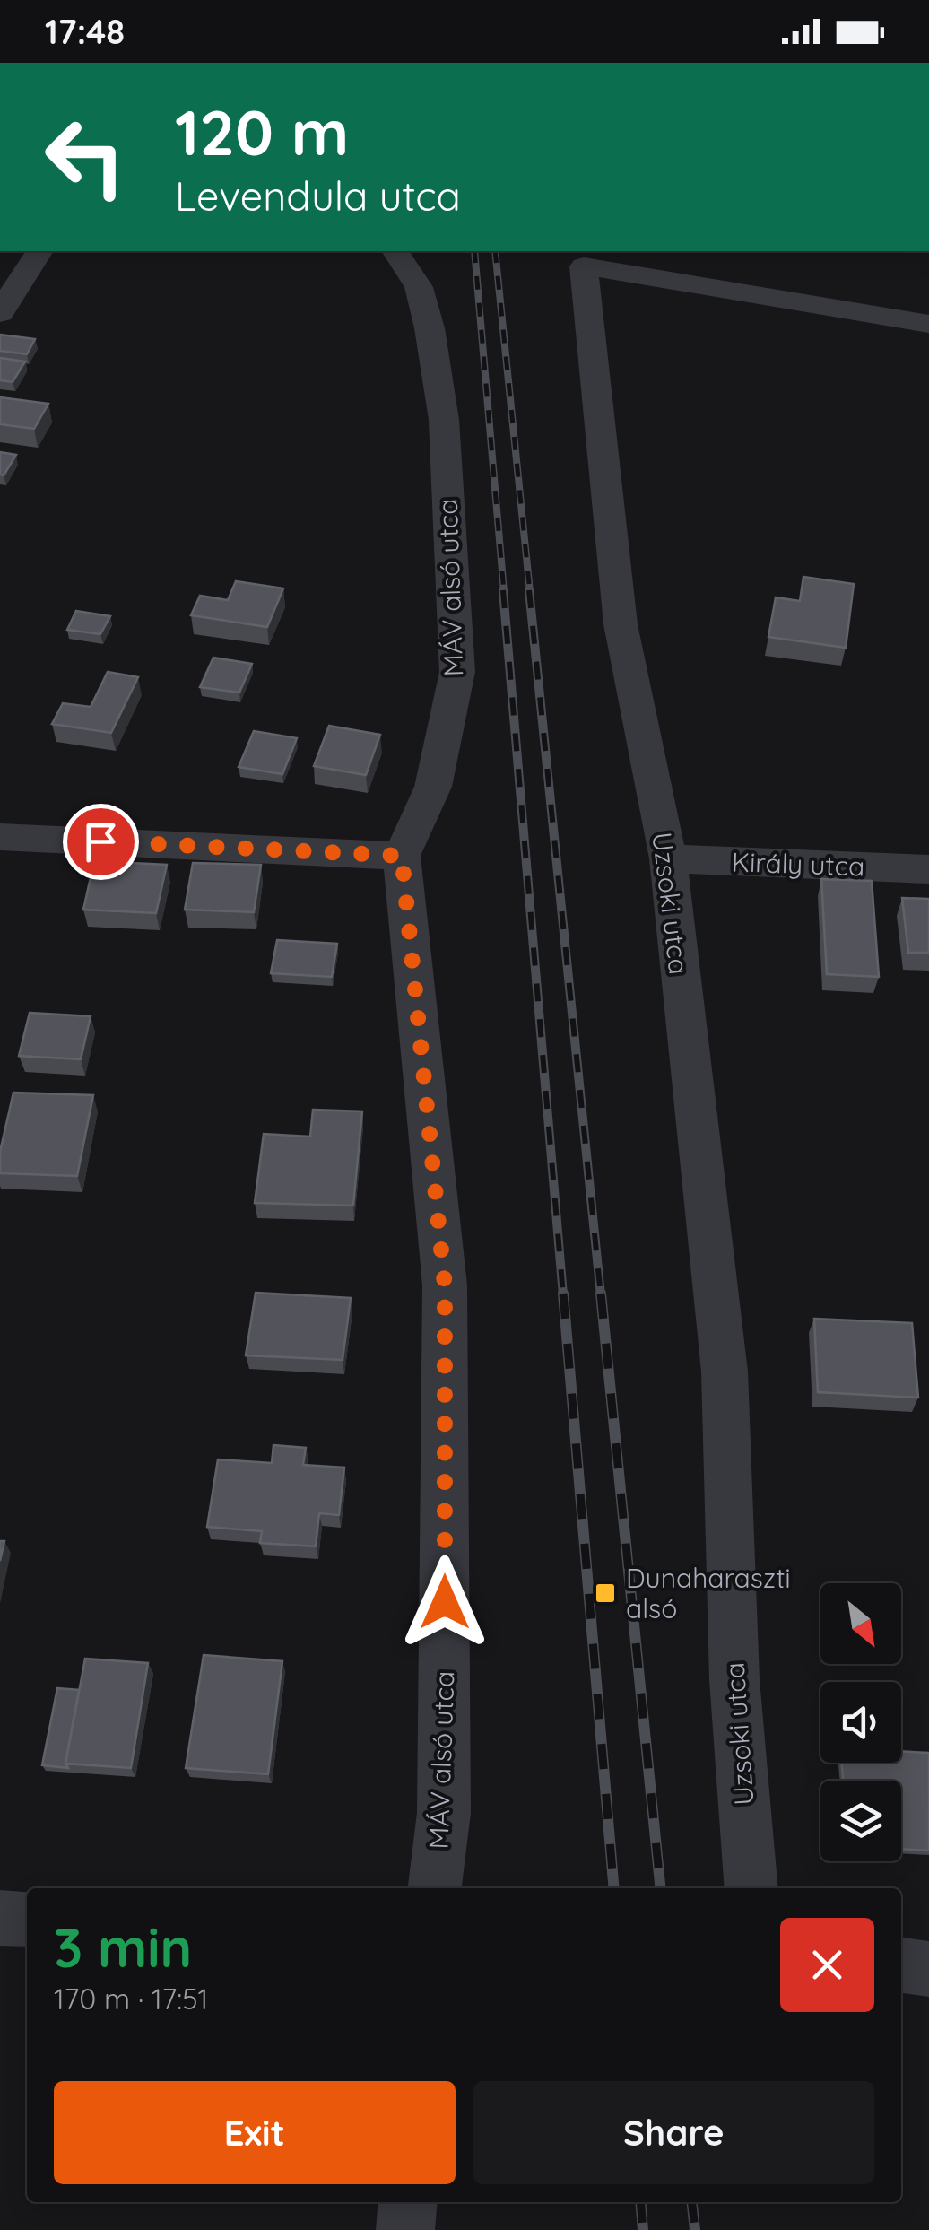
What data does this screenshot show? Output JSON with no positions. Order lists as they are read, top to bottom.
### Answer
{
  "streets": {
    "street": ["MÁV alsó utca", "Király utca", "Uzsoki utca"]
  },
  "crossings": [
    ["Király utca", "Uzsoki utca"]
  ],
  "places": {
    "transit": ["Dunaharaszti alsó"]
  },
  "north": "bottom right",
  "page": {
    "status": "17:48",
    "turn": ["120 m", "Levendula utca"],
    "heading": ["3 min", "170 m · 17:51"],
    "buttons": ["Exit", "Share"]
  }
}
